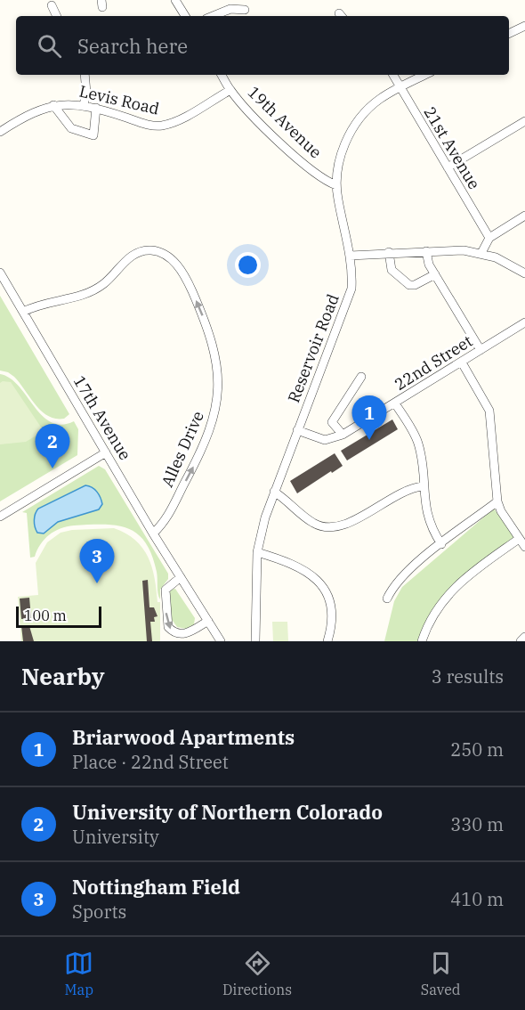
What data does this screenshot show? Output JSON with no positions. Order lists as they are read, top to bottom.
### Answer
{
  "streets": {
    "street": [
      "Levis Road",
      "19th Avenue",
      "21st Avenue",
      "Reservoir Road",
      "22nd Street",
      "17th Avenue",
      "Alles Drive"
    ]
  },
  "crossings": [
    ["Levis Road", "19th Avenue"],
    ["19th Avenue", "Reservoir Road"],
    ["21st Avenue", "Reservoir Road"],
    ["Reservoir Road", "22nd Street"],
    ["17th Avenue", "Alles Drive"]
  ],
  "scale_bar": "100 m",
  "page": {
    "search": "Search here",
    "pins": ["1", "2", "3"],
    "scale": "100 m",
    "heading": ["Nearby", "3 results"],
    "list": [
      {
        "mark": "1",
        "name": "Briarwood Apartments",
        "note": "Place · 22nd Street",
        "value": "250 m"
      },
      {
        "mark": "2",
        "name": "University of Northern Colorado",
        "note": "University",
        "value": "330 m"
      },
      {
        "mark": "3",
        "name": "Nottingham Field",
        "note": "Sports",
        "value": "410 m"
      }
    ],
    "nav": ["Map", "Directions", "Saved"]
  }
}
